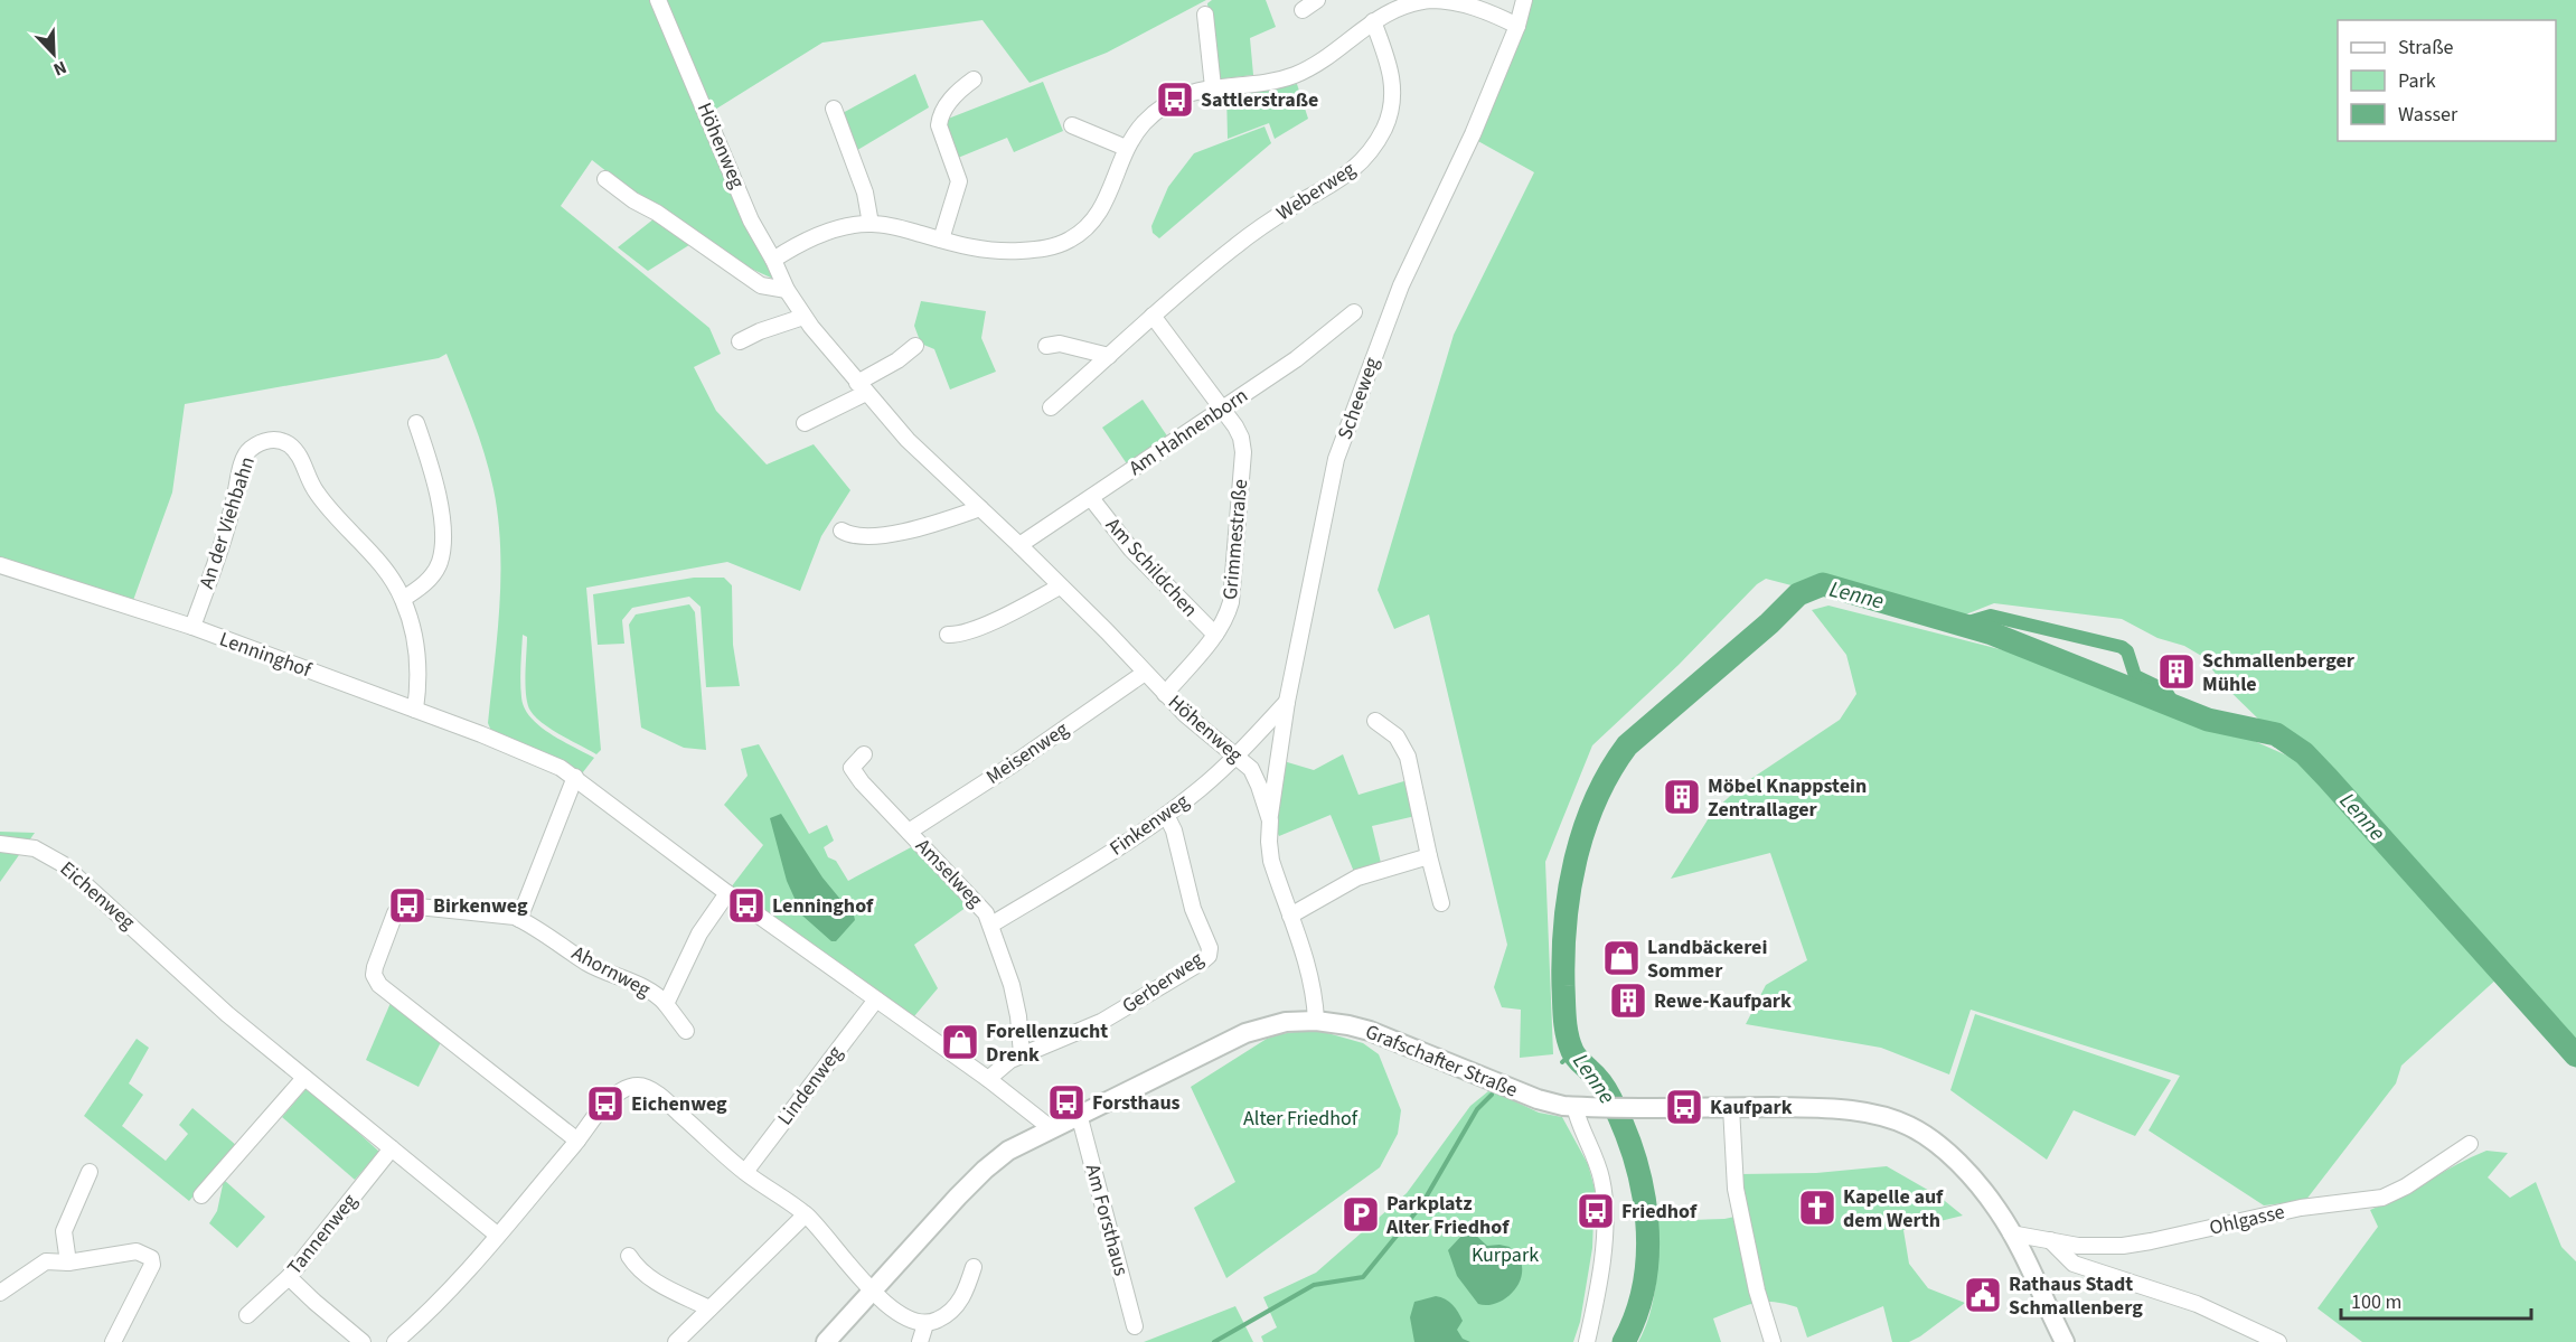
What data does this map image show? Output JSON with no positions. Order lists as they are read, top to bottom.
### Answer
{
  "streets": {
    "street": [
      "Höhenweg",
      "Weberweg",
      "Scheeweg",
      "Am Hahnenborn",
      "An der Viehbahn",
      "Grimmestraße",
      "Am Schildchen",
      "Lenninghof",
      "Meisenweg",
      "Finkenweg",
      "Amselweg",
      "Eichenweg",
      "Ahornweg",
      "Gerberweg",
      "Grafschafter Straße",
      "Lindenweg",
      "Am Forsthaus",
      "Ohlgasse",
      "Tannenweg"
    ]
  },
  "crossings": [
    ["Höhenweg", "Scheeweg"],
    ["Höhenweg", "Am Hahnenborn"],
    ["Höhenweg", "Grimmestraße"],
    ["Höhenweg", "Meisenweg"],
    ["Höhenweg", "Finkenweg"],
    ["Höhenweg", "Grafschafter Straße"],
    ["Scheeweg", "Finkenweg"],
    ["Am Hahnenborn", "Grimmestraße"],
    ["Am Hahnenborn", "Am Schildchen"],
    ["An der Viehbahn", "Lenninghof"],
    ["Grimmestraße", "Am Schildchen"],
    ["Lenninghof", "Ahornweg"],
    ["Lenninghof", "Gerberweg"],
    ["Lenninghof", "Grafschafter Straße"],
    ["Lenninghof", "Lindenweg"],
    ["Meisenweg", "Amselweg"],
    ["Finkenweg", "Amselweg"],
    ["Finkenweg", "Gerberweg"],
    ["Amselweg", "Gerberweg"],
    ["Eichenweg", "Tannenweg"],
    ["Grafschafter Straße", "Am Forsthaus"],
    ["Grafschafter Straße", "Ohlgasse"]
  ],
  "water": ["Lenne"],
  "parks": ["Alter Friedhof", "Kurpark"],
  "places": {
    "bus stop": [
      "Sattlerstraße",
      "Birkenweg",
      "Lenninghof",
      "Forsthaus",
      "Eichenweg",
      "Kaufpark",
      "Friedhof"
    ],
    "building": ["Schmallenberger Mühle", "Möbel Knappstein Zentrallager", "Rewe-Kaufpark"],
    "shop": ["Landbäckerei Sommer", "Forellenzucht Drenk"],
    "church": ["Kapelle auf dem Werth"],
    "parking": ["Parkplatz Alter Friedhof"],
    "public building": ["Rathaus Stadt Schmallenberg"]
  },
  "legend": ["Straße", "Park", "Wasser"],
  "scale_bar": "100 m",
  "north": "bottom right"
}
